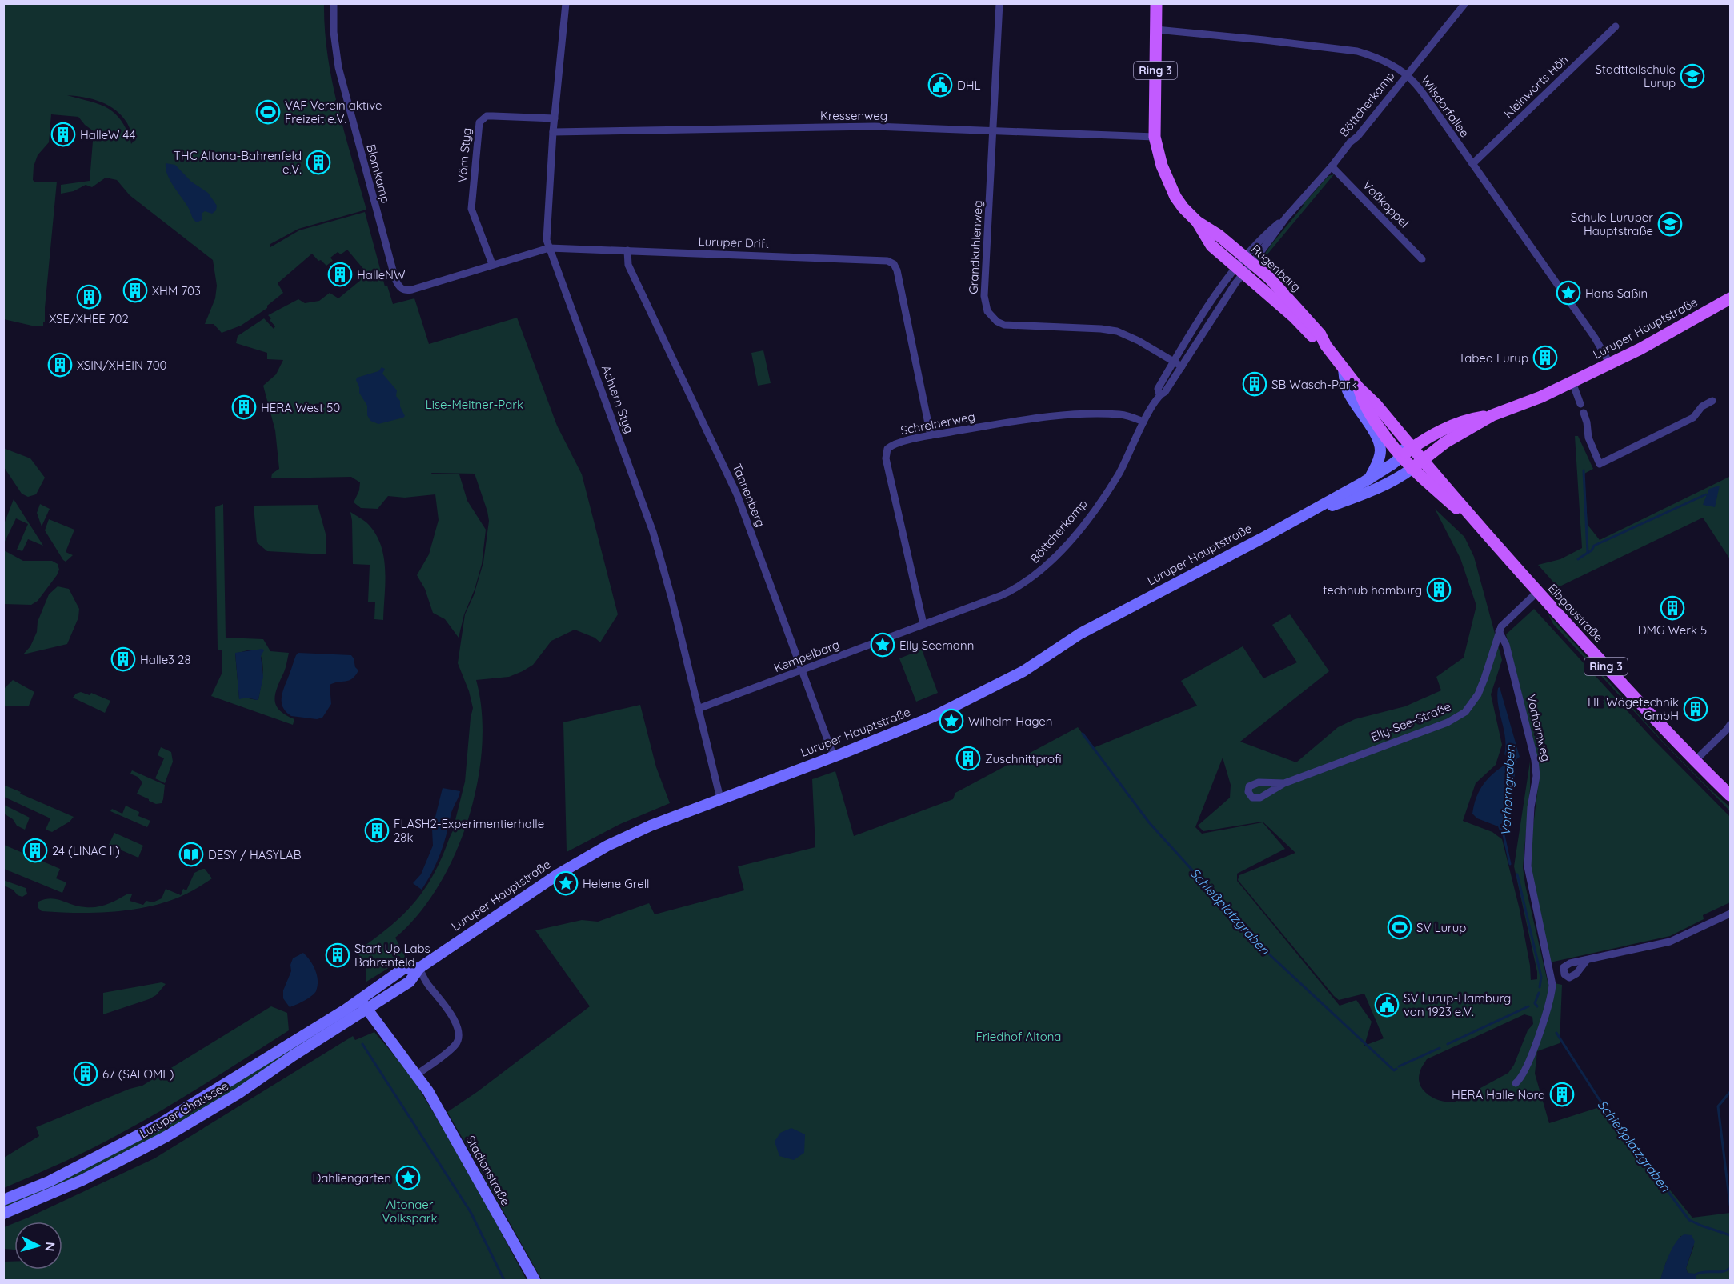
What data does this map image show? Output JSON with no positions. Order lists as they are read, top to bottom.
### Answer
{
  "streets": {
    "main road": [
      "Ring 3",
      "Rugenbarg",
      "Luruper Hauptstraße",
      "Elbgaustraße",
      "Luruper Chaussee",
      "Stadionstraße"
    ],
    "street": [
      "Kleinworts Höh",
      "Böttcherkamp",
      "Wilsdorfallee",
      "Kressenweg",
      "Vörn Styg",
      "Blomkamp",
      "Voßkoppel",
      "Luruper Drift",
      "Grandkuhlenweg",
      "Achtern Styg",
      "Schreinerweg",
      "Tannenberg",
      "Kempelbarg",
      "Elly-See-Straße",
      "Vorhornweg"
    ]
  },
  "crossings": [
    ["Kleinworts Höh", "Wilsdorfallee"],
    ["Böttcherkamp", "Wilsdorfallee"],
    ["Böttcherkamp", "Voßkoppel"],
    ["Böttcherkamp", "Grandkuhlenweg"],
    ["Böttcherkamp", "Rugenbarg"],
    ["Böttcherkamp", "Schreinerweg"],
    ["Böttcherkamp", "Kempelbarg"],
    ["Wilsdorfallee", "Rugenbarg"],
    ["Wilsdorfallee", "Luruper Hauptstraße"],
    ["Kressenweg", "Grandkuhlenweg"],
    ["Kressenweg", "Rugenbarg"],
    ["Kressenweg", "Achtern Styg"],
    ["Vörn Styg", "Luruper Drift"],
    ["Vörn Styg", "Achtern Styg"],
    ["Blomkamp", "Luruper Drift"],
    ["Luruper Drift", "Achtern Styg"],
    ["Luruper Drift", "Schreinerweg"],
    ["Luruper Drift", "Tannenberg"],
    ["Rugenbarg", "Luruper Hauptstraße"],
    ["Rugenbarg", "Elbgaustraße"],
    ["Luruper Hauptstraße", "Achtern Styg"],
    ["Luruper Hauptstraße", "Tannenberg"],
    ["Luruper Hauptstraße", "Elbgaustraße"],
    ["Luruper Hauptstraße", "Luruper Chaussee"],
    ["Luruper Hauptstraße", "Stadionstraße"],
    ["Achtern Styg", "Kempelbarg"],
    ["Schreinerweg", "Kempelbarg"],
    ["Tannenberg", "Kempelbarg"],
    ["Elbgaustraße", "Elly-See-Straße"],
    ["Elly-See-Straße", "Vorhornweg"],
    ["Luruper Chaussee", "Stadionstraße"]
  ],
  "water": ["Vorhorngraben", "Schießplatzgraben"],
  "parks": ["Lise-Meitner-Park", "Friedhof Altona", "Altonaer Volkspark"],
  "places": {
    "school or university": ["Stadtteilschule Lurup", "Schule Luruper Hauptstraße"],
    "public building": ["DHL", "SV Lurup-Hamburg von 1923 e.V."],
    "sports": ["VAF Verein aktive Freizeit e.V.", "SV Lurup"],
    "building": [
      "HalleW 44",
      "THC Altona-Bahrenfeld e.V.",
      "HalleNW",
      "XHM 703",
      "XSE/XHEE 702",
      "Tabea Lurup",
      "XSIN/XHEIN 700",
      "SB Wasch-Park",
      "HERA West 50",
      "techhub hamburg",
      "DMG Werk 5",
      "Halle3 28",
      "HE Wägetechnik GmbH",
      "Zuschnittprofi",
      "FLASH2-Experimentierhalle 28k",
      "24 (LINAC II)",
      "Start Up Labs Bahrenfeld",
      "67 (SALOME)",
      "HERA Halle Nord"
    ],
    "place": [
      "Hans Saßin",
      "Elly Seemann",
      "Wilhelm Hagen",
      "Helene Grell",
      "Dahliengarten"
    ],
    "library": ["DESY / HASYLAB"]
  },
  "north": "right"
}
